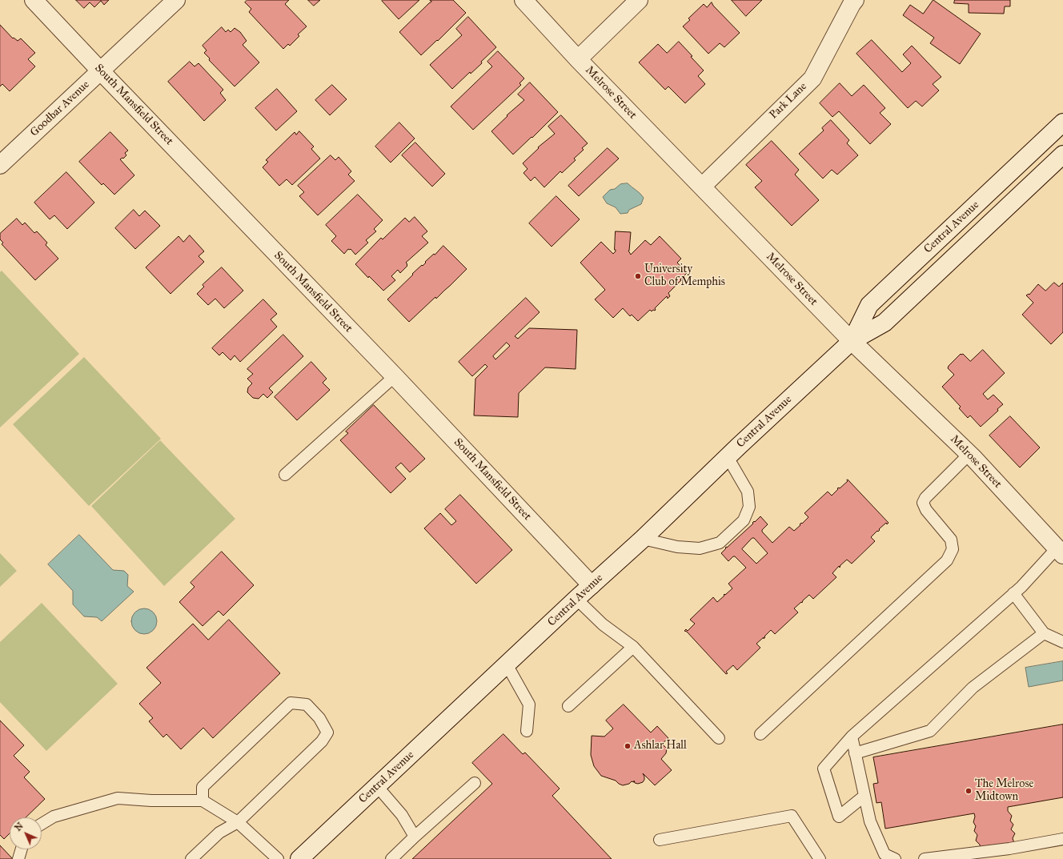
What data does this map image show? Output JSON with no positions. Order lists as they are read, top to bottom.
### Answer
{
  "streets": {
    "street": [
      "Melrose Street",
      "Park Lane",
      "South Mansfield Street",
      "Goodbar Avenue",
      "Central Avenue"
    ]
  },
  "crossings": [
    ["Melrose Street", "Park Lane"],
    ["Melrose Street", "Central Avenue"],
    ["South Mansfield Street", "Goodbar Avenue"],
    ["South Mansfield Street", "Central Avenue"]
  ],
  "places": ["University Club of Memphis", "Ashlar Hall", "The Melrose Midtown"],
  "north": "top left"
}
